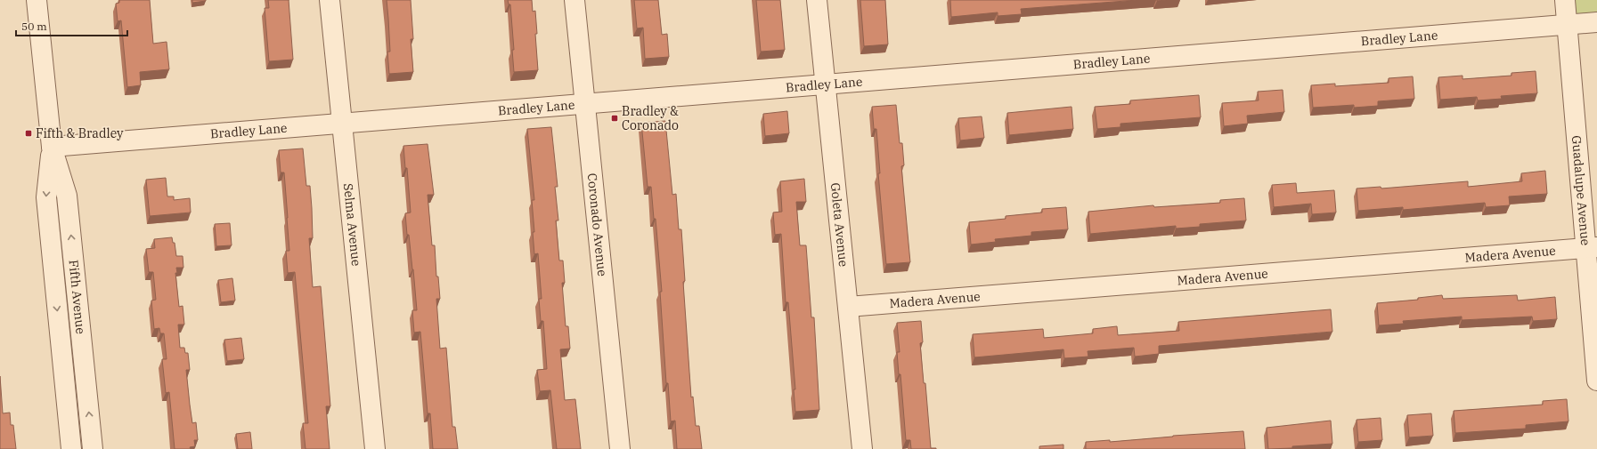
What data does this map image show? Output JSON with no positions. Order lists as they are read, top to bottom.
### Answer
{
  "streets": {
    "street": [
      "Bradley Lane",
      "Guadalupe Avenue",
      "Goleta Avenue",
      "Selma Avenue",
      "Coronado Avenue",
      "Madera Avenue",
      "Fifth Avenue"
    ]
  },
  "crossings": [
    ["Bradley Lane", "Guadalupe Avenue"],
    ["Bradley Lane", "Goleta Avenue"],
    ["Bradley Lane", "Selma Avenue"],
    ["Bradley Lane", "Coronado Avenue"],
    ["Bradley Lane", "Fifth Avenue"],
    ["Guadalupe Avenue", "Madera Avenue"],
    ["Goleta Avenue", "Madera Avenue"]
  ],
  "places": {
    "transit": ["Bradley & Coronado", "Fifth & Bradley"]
  },
  "scale_bar": "50 m"
}
